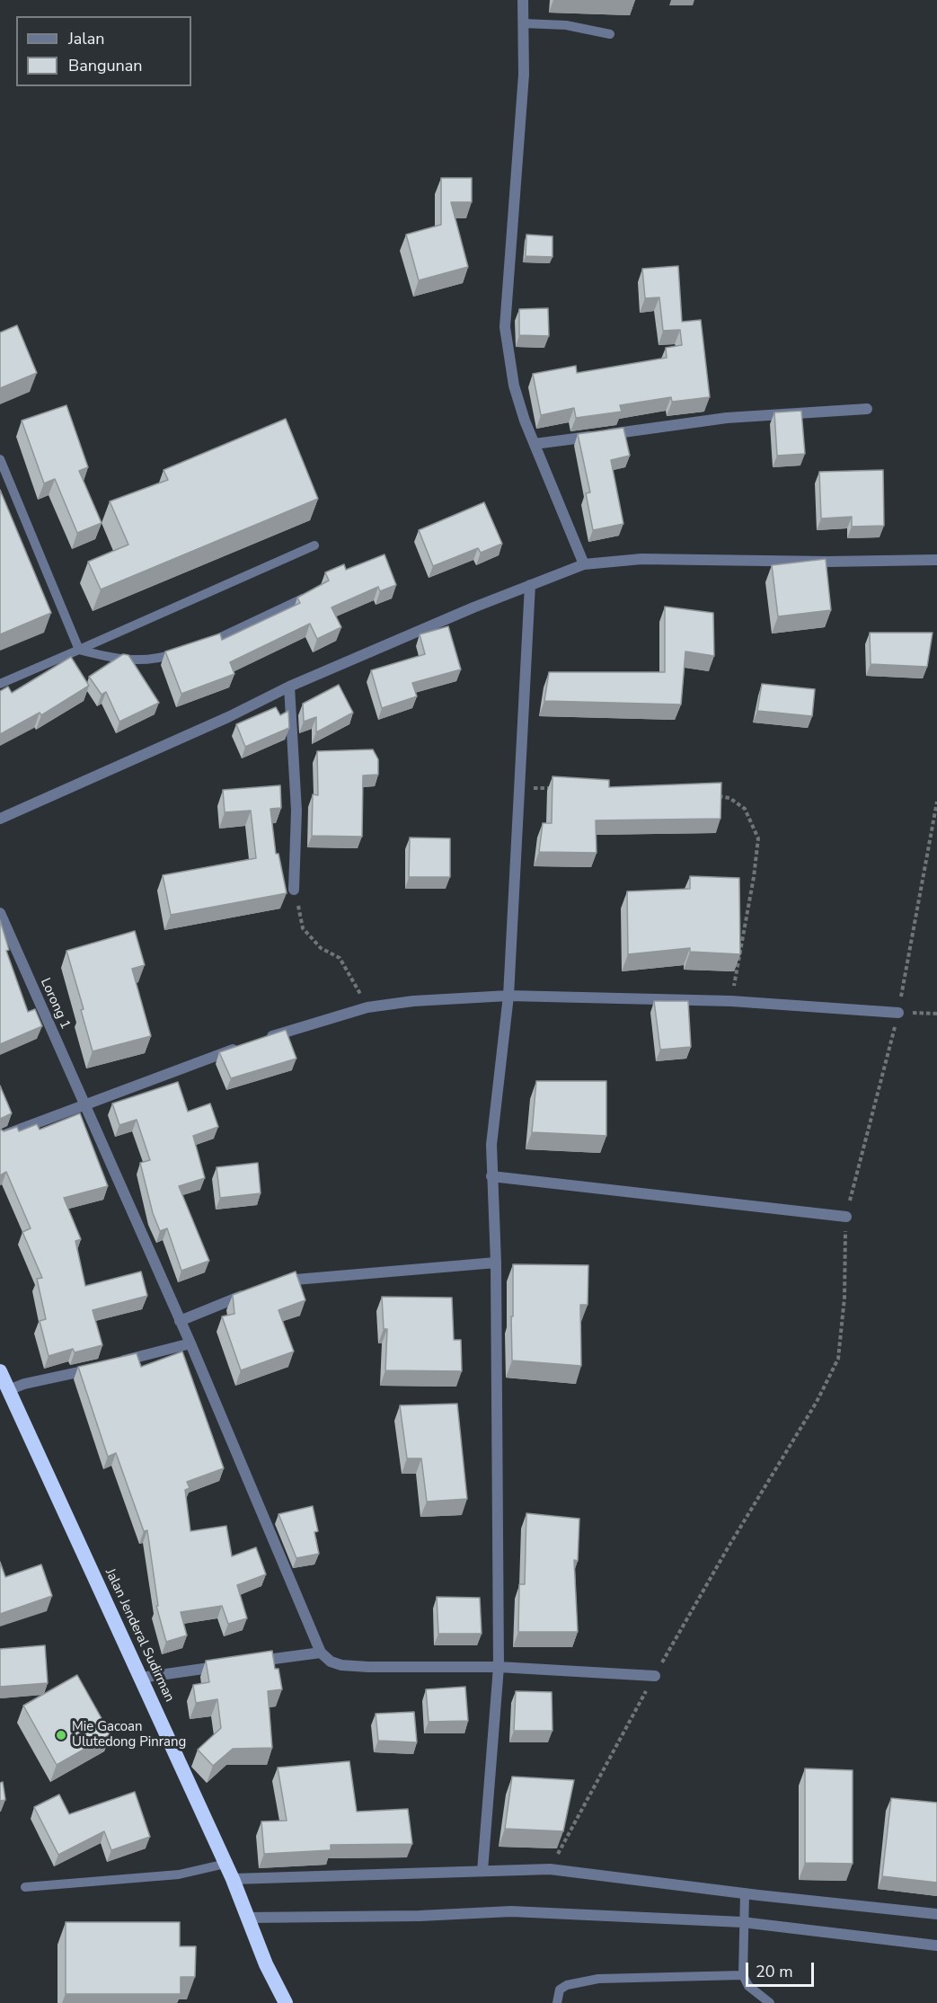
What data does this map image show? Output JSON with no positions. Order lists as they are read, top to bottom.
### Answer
{
  "streets": {
    "highway": ["Jalan Jenderal Sudirman"],
    "street": ["Lorong 1"]
  },
  "places": ["Mie Gacoan Ulutedong Pinrang"],
  "legend": ["Jalan", "Bangunan"],
  "scale_bar": "20 m"
}
